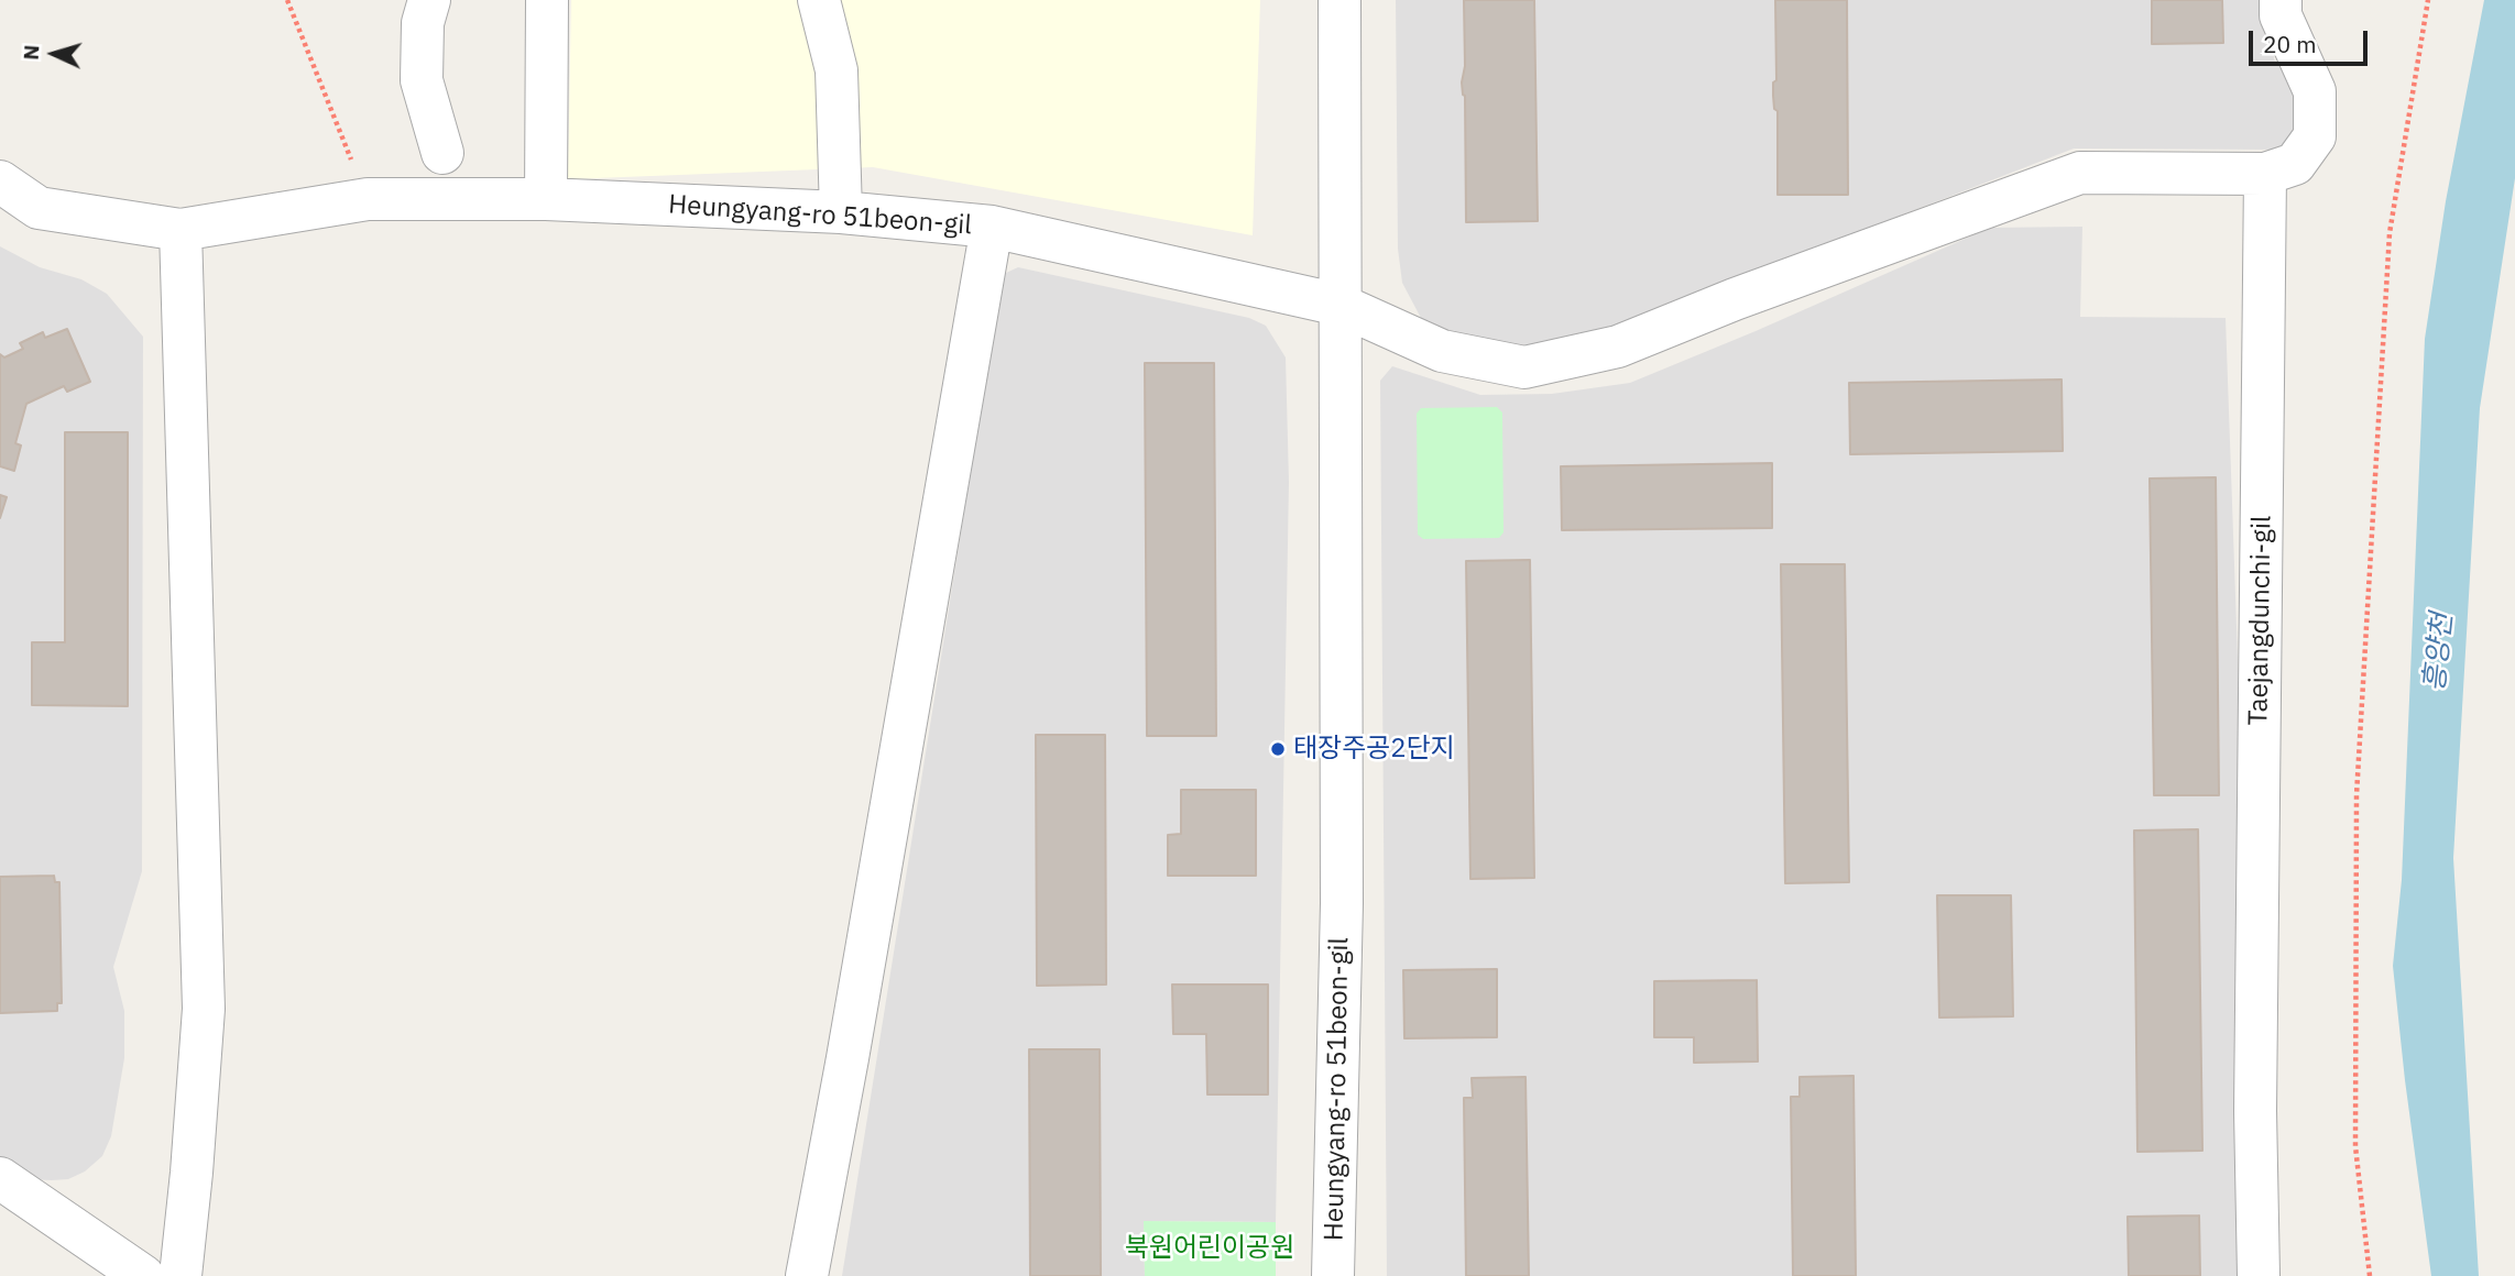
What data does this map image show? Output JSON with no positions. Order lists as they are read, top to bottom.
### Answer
{
  "streets": {
    "street": ["Heungyang-ro 51beon-gil", "Taejangdunchi-gil"]
  },
  "crossings": [
    ["Heungyang-ro 51beon-gil", "Taejangdunchi-gil"]
  ],
  "water": ["흥양천"],
  "parks": ["북원어린이공원"],
  "places": ["태장주공2단지"],
  "scale_bar": "20 m",
  "north": "left"
}
